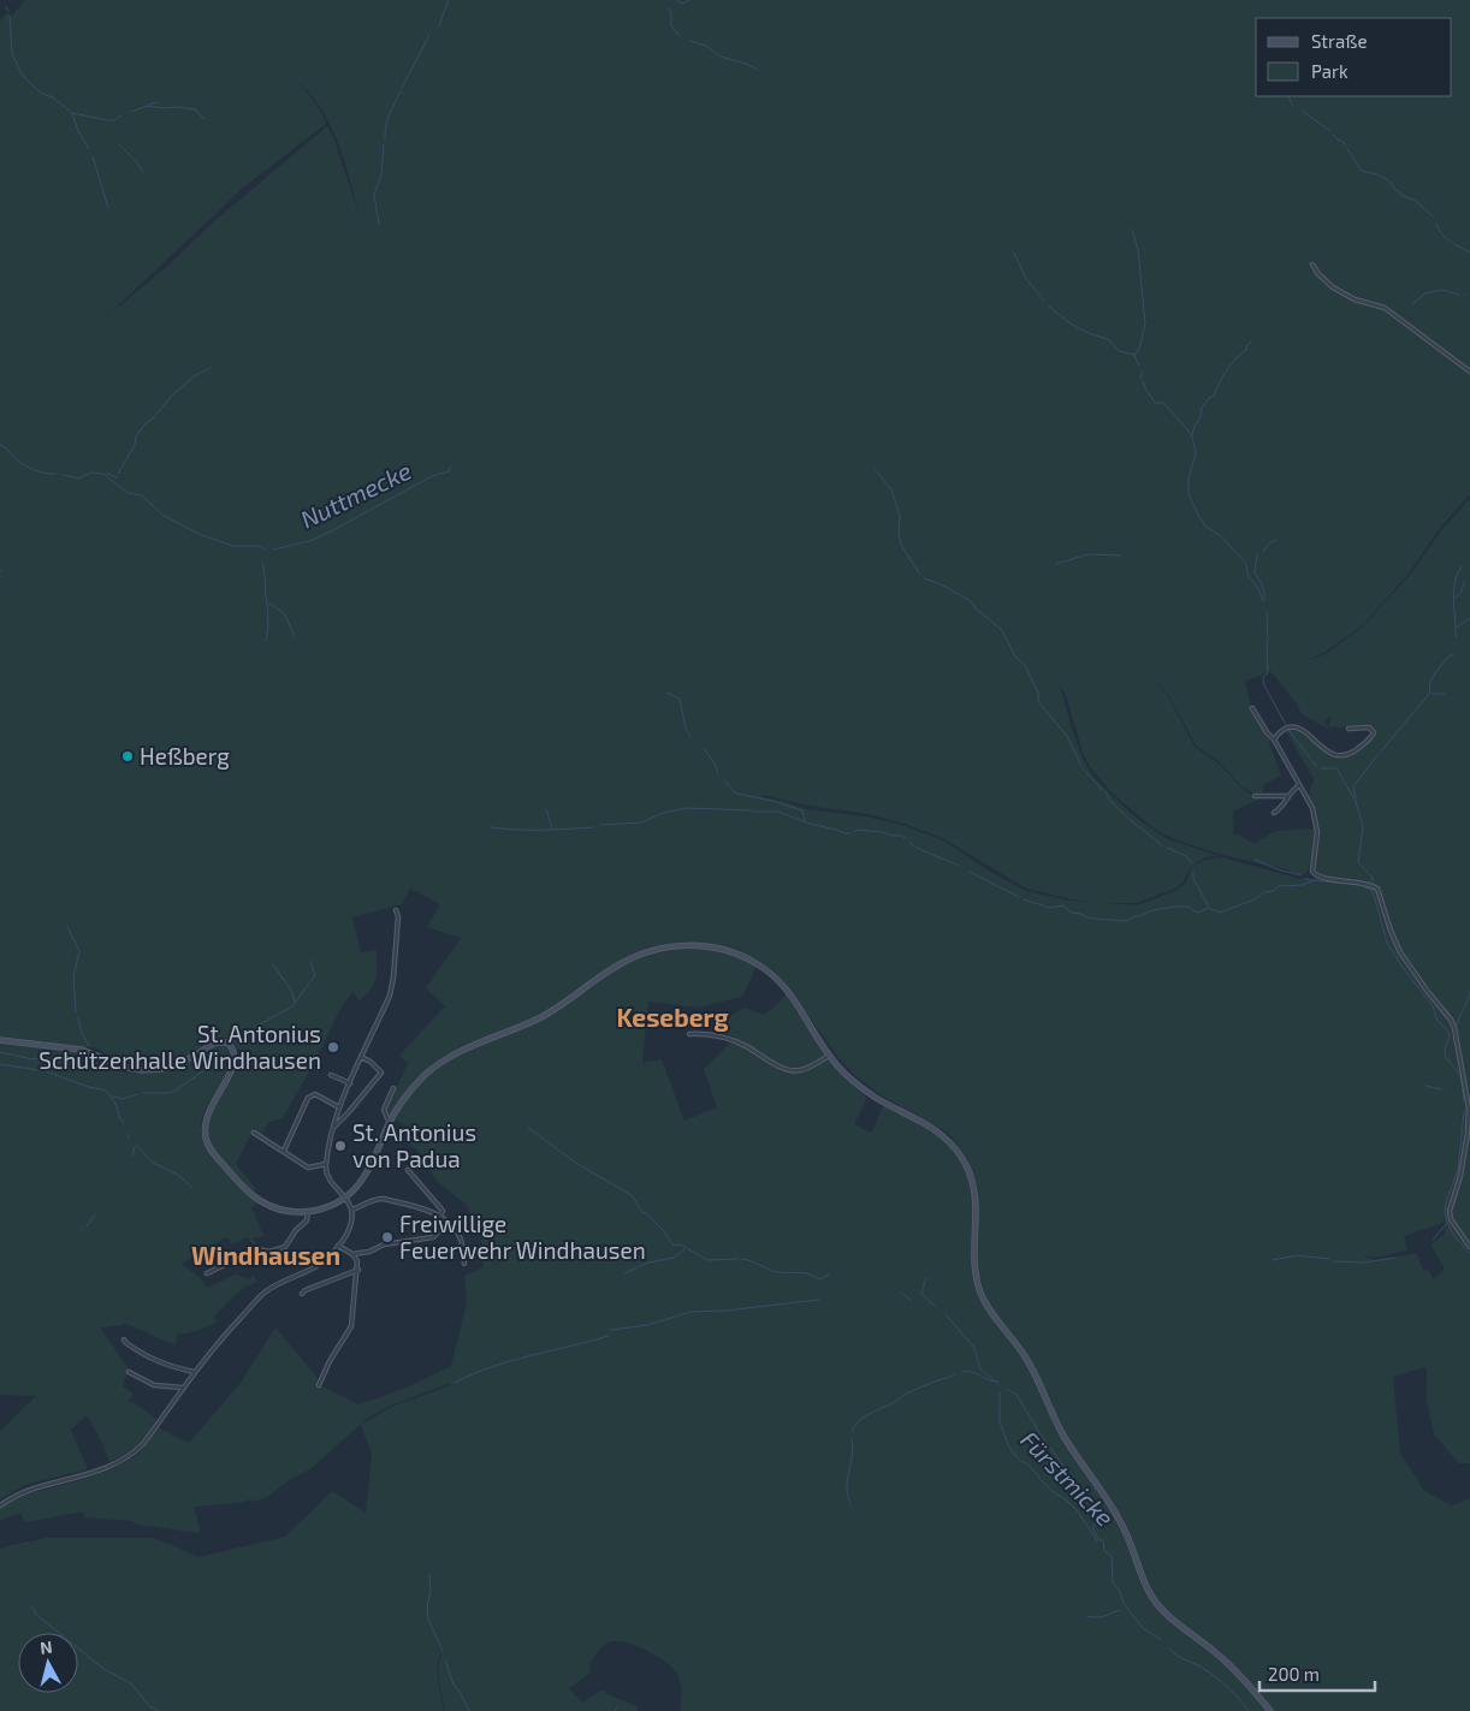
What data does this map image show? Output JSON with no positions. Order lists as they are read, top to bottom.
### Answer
{
  "districts": ["Keseberg", "Windhausen"],
  "water": ["Nuttmecke", "Fürstmicke"],
  "places": [
    "Heßberg",
    "St. Antonius Schützenhalle Windhausen",
    "St. Antonius von Padua",
    "Freiwillige Feuerwehr Windhausen"
  ],
  "legend": ["Straße", "Park"],
  "scale_bar": "200 m",
  "north": "top"
}
